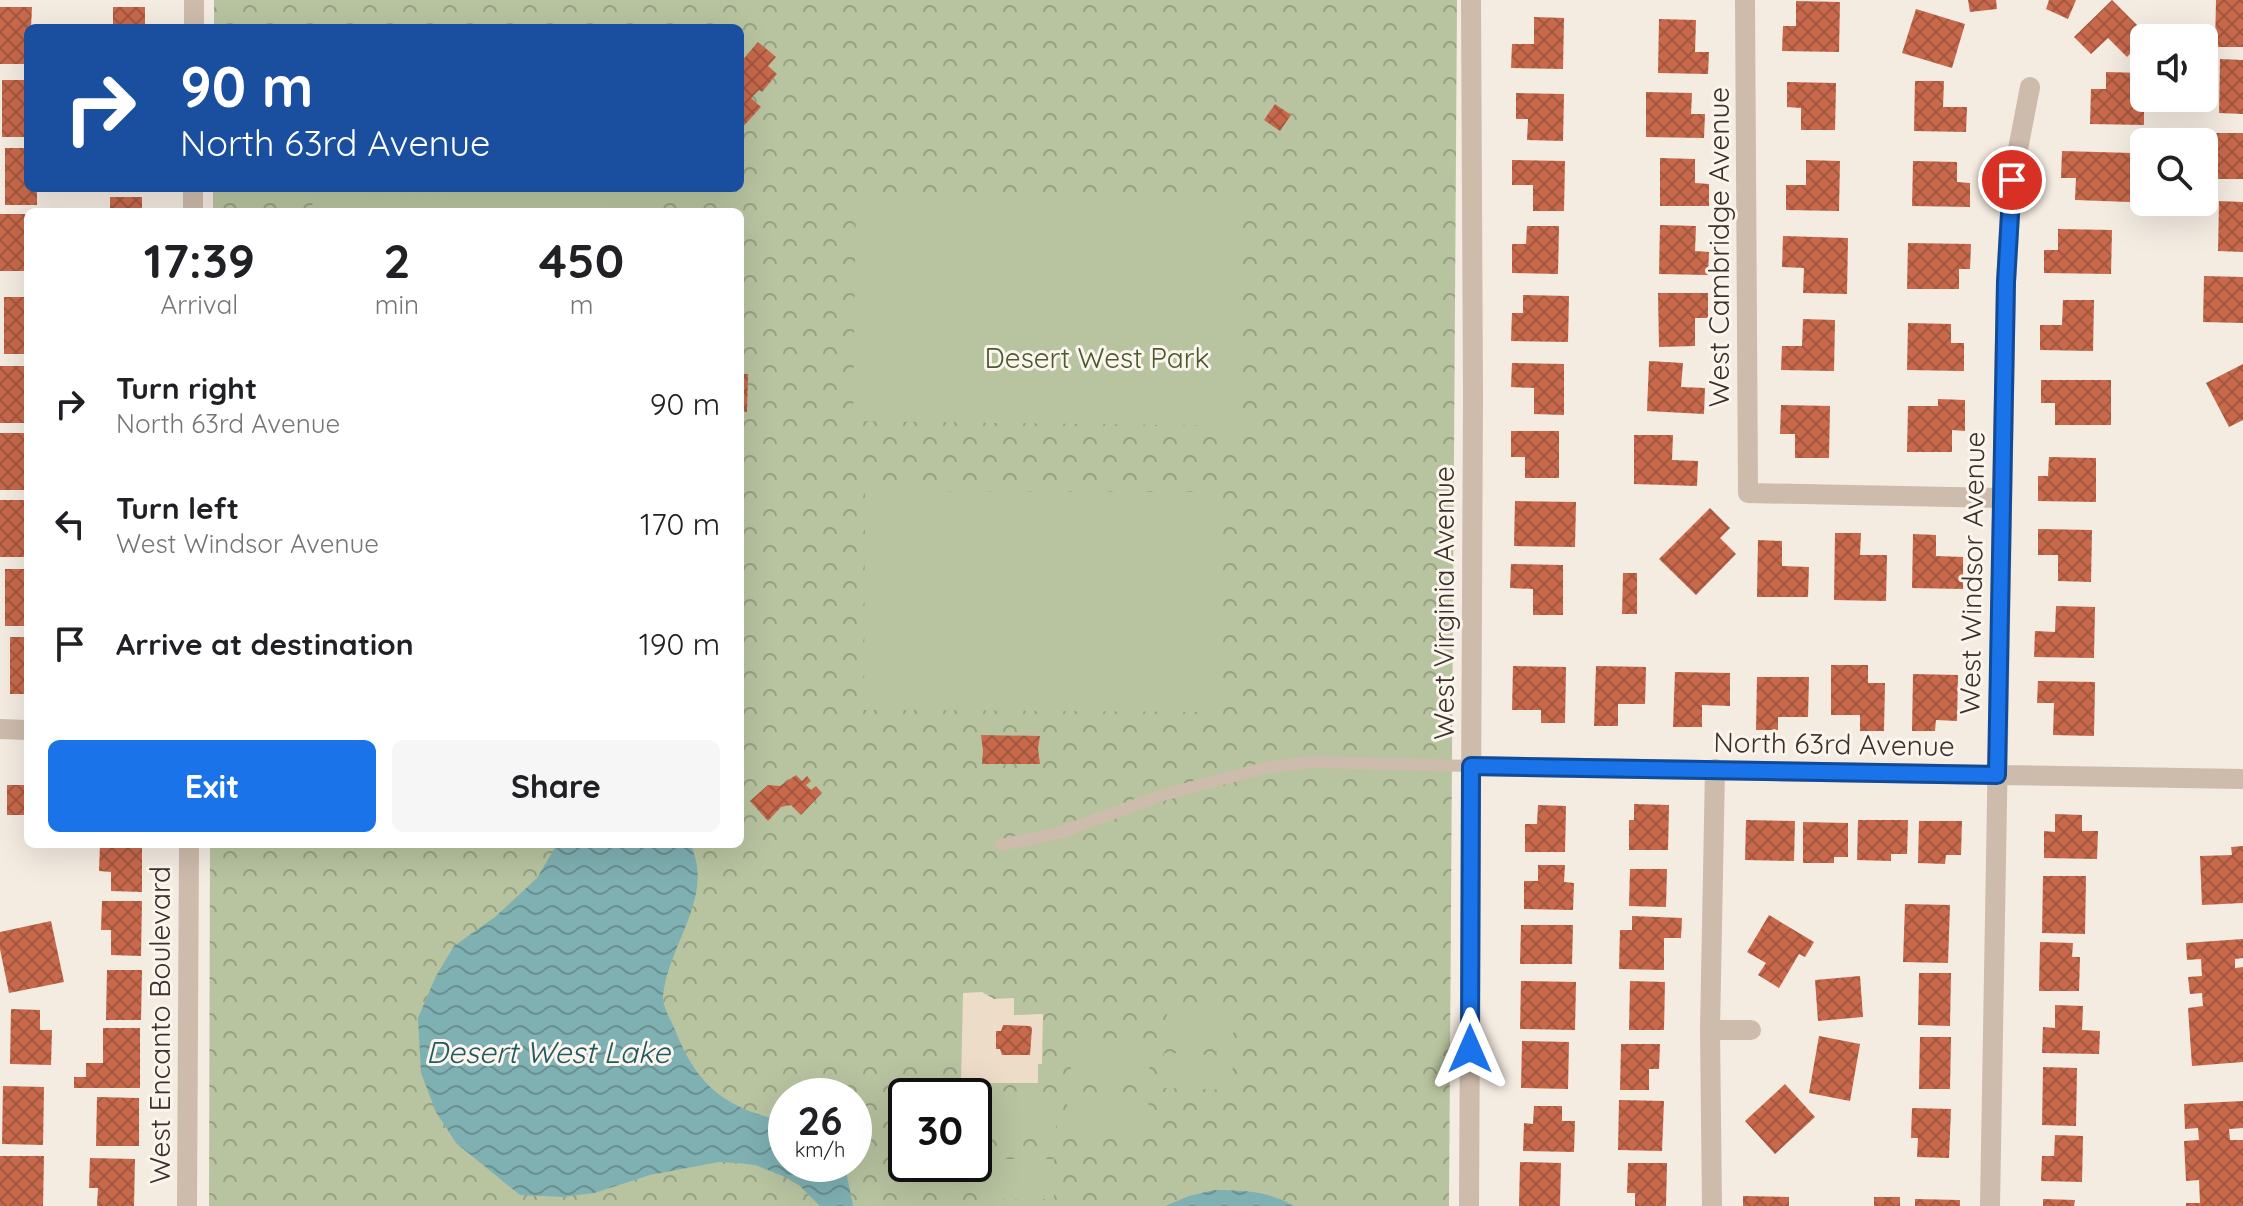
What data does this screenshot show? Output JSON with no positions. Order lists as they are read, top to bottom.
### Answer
{
  "streets": {
    "street": [
      "West Cambridge Avenue",
      "West Windsor Avenue",
      "West Virginia Avenue",
      "North 63rd Avenue",
      "West Encanto Boulevard"
    ]
  },
  "crossings": [
    ["West Cambridge Avenue", "West Windsor Avenue"],
    ["West Windsor Avenue", "North 63rd Avenue"],
    ["West Virginia Avenue", "North 63rd Avenue"]
  ],
  "water": ["Desert West Lake"],
  "parks": ["Desert West Park"],
  "page": {
    "turn": ["90 m", "North 63rd Avenue"],
    "eta": [
      "17:39",
      "Arrival",
      "2",
      "min",
      "450",
      "m"
    ],
    "list": [
      {
        "name": "Turn right",
        "note": "North 63rd Avenue",
        "value": "90 m"
      },
      {
        "name": "Turn left",
        "note": "West Windsor Avenue",
        "value": "170 m"
      },
      {
        "name": "Arrive at destination",
        "value": "190 m"
      }
    ],
    "buttons": ["Exit", "Share"],
    "speed": "26 km/h",
    "limit": "30"
  }
}
